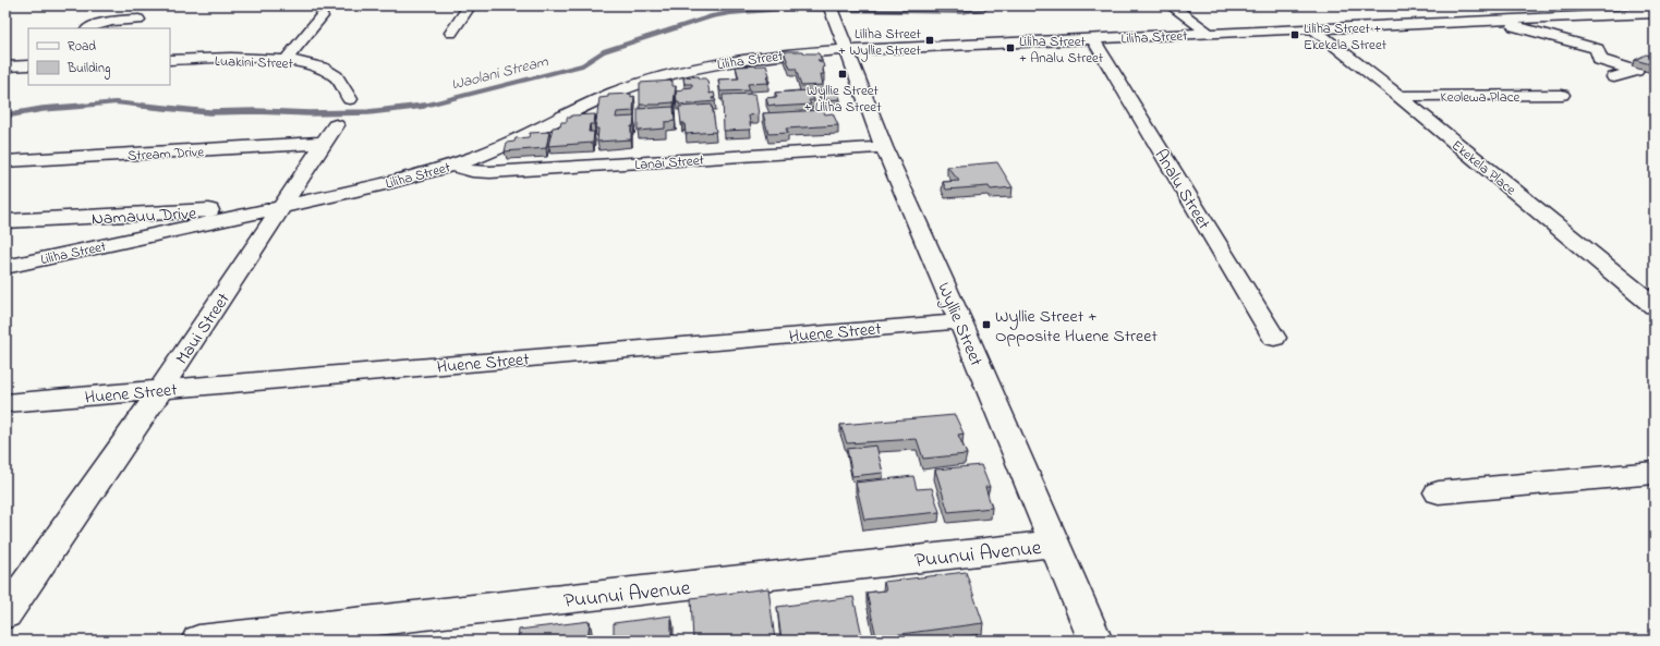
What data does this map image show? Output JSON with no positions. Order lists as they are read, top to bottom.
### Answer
{
  "streets": {
    "street": [
      "Liliha Street",
      "Luakini Street",
      "Keolewa Place",
      "Stream Drive",
      "Lanai Street",
      "Ekekela Place",
      "Analu Street",
      "Namauu Drive",
      "Wyllie Street",
      "Maui Street",
      "Huene Street",
      "Puunui Avenue"
    ]
  },
  "crossings": [
    ["Liliha Street", "Lanai Street"],
    ["Liliha Street", "Ekekela Place"],
    ["Liliha Street", "Analu Street"],
    ["Liliha Street", "Namauu Drive"],
    ["Liliha Street", "Wyllie Street"],
    ["Liliha Street", "Maui Street"],
    ["Keolewa Place", "Ekekela Place"],
    ["Stream Drive", "Maui Street"],
    ["Lanai Street", "Wyllie Street"],
    ["Namauu Drive", "Maui Street"],
    ["Wyllie Street", "Huene Street"],
    ["Wyllie Street", "Puunui Avenue"],
    ["Maui Street", "Huene Street"]
  ],
  "water": ["Waolani Stream"],
  "places": {
    "transit": [
      "Liliha Street + Ekekela Street",
      "Liliha Street + Wyllie Street",
      "Liliha Street + Analu Street",
      "Wyllie Street + Liliha Street",
      "Wyllie Street + Opposite Huene Street"
    ]
  },
  "legend": ["Road", "Building"]
}
